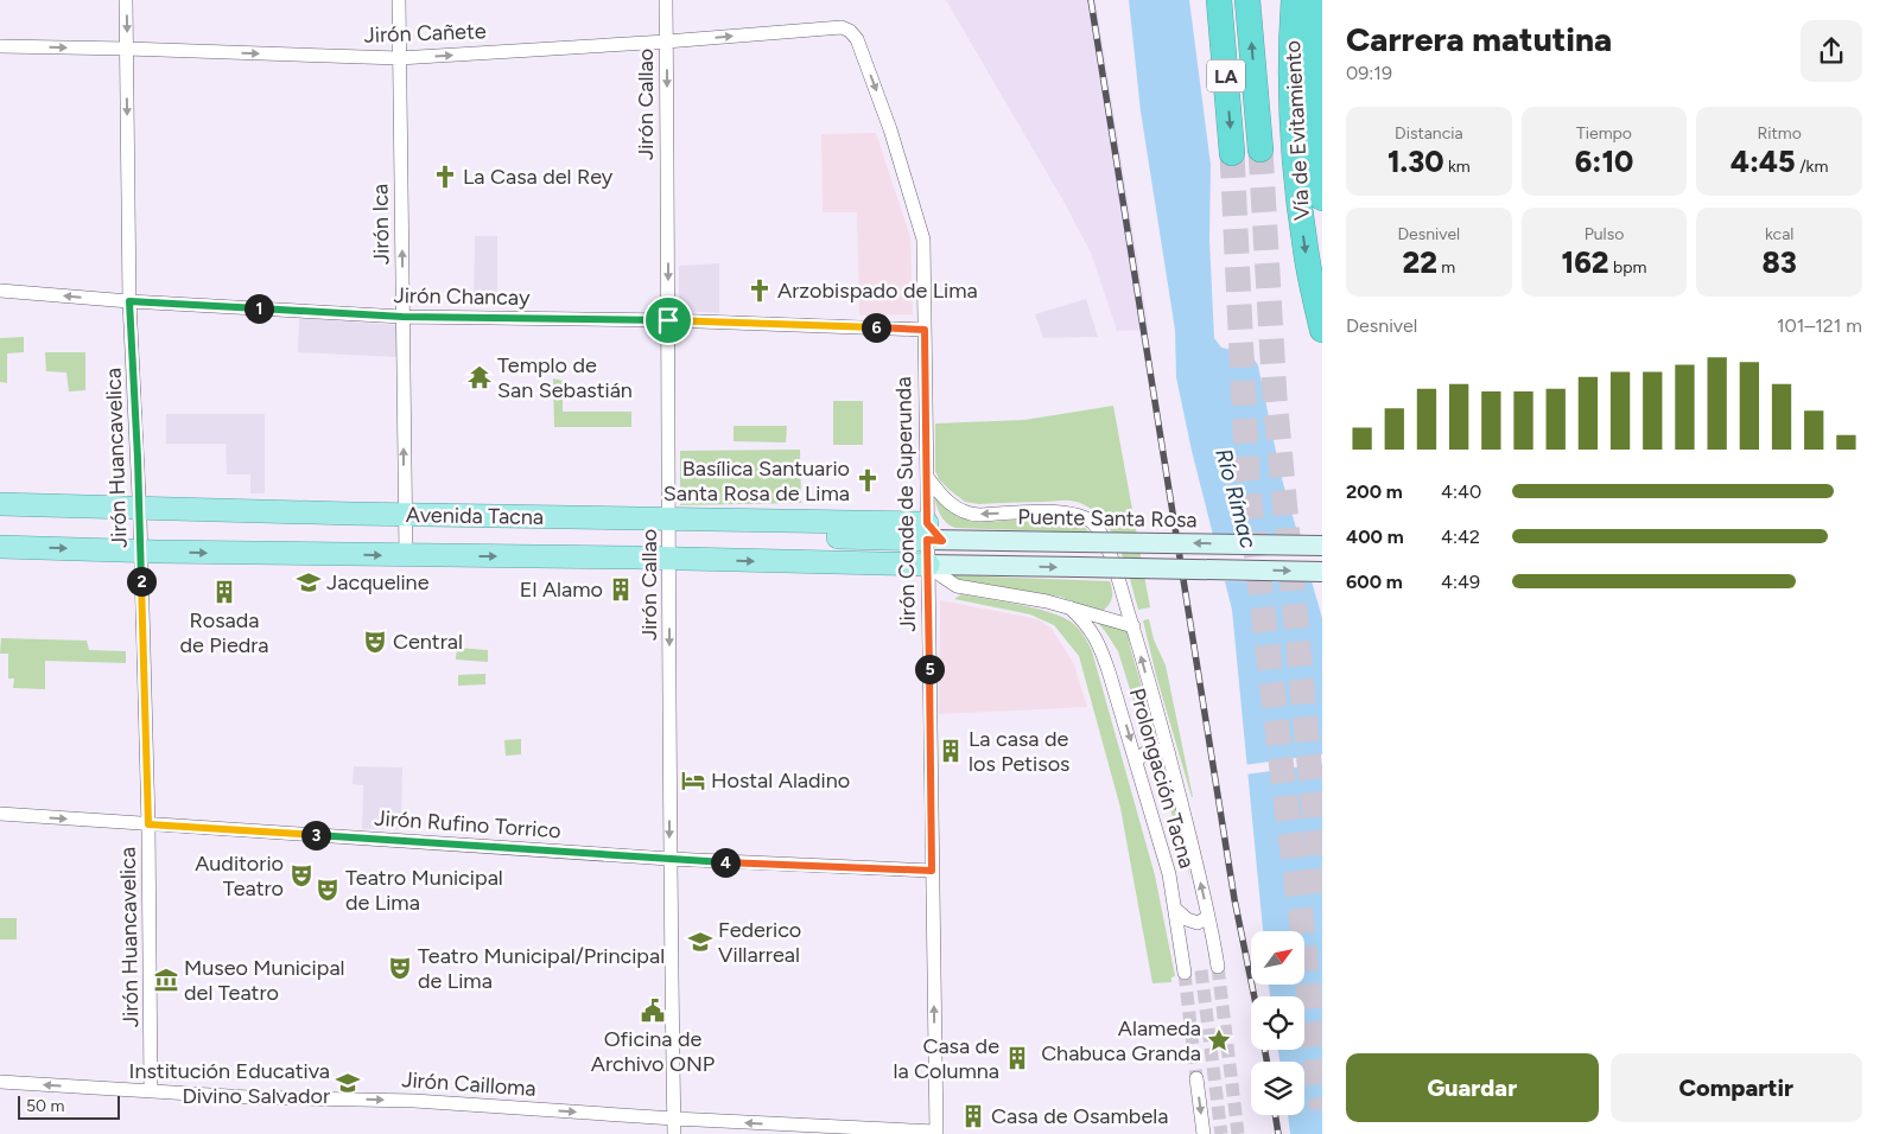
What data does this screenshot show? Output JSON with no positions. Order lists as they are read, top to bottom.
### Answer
{
  "streets": {
    "highway": ["LA", "Vía de Evitamiento"],
    "main road": ["Avenida Tacna", "Puente Santa Rosa"],
    "street": [
      "Jirón Cañete",
      "Jirón Callao",
      "Jirón Ica",
      "Jirón Chancay",
      "Jirón Huancavelica",
      "Jirón Conde de Superunda",
      "Prolongación Tacna",
      "Jirón Rufino Torrico",
      "Jirón Cailloma"
    ]
  },
  "crossings": [
    ["Jirón Cañete", "Jirón Callao"],
    ["Jirón Cañete", "Jirón Ica"],
    ["Jirón Cañete", "Jirón Huancavelica"],
    ["Jirón Cañete", "Jirón Conde de Superunda"],
    ["Jirón Callao", "Jirón Chancay"],
    ["Jirón Callao", "Avenida Tacna"],
    ["Jirón Callao", "Jirón Rufino Torrico"],
    ["Jirón Callao", "Jirón Cailloma"],
    ["Jirón Ica", "Jirón Chancay"],
    ["Jirón Ica", "Avenida Tacna"],
    ["Jirón Chancay", "Jirón Huancavelica"],
    ["Jirón Chancay", "Jirón Conde de Superunda"],
    ["Jirón Huancavelica", "Avenida Tacna"],
    ["Jirón Huancavelica", "Jirón Rufino Torrico"],
    ["Jirón Huancavelica", "Jirón Cailloma"],
    ["Jirón Conde de Superunda", "Avenida Tacna"],
    ["Jirón Conde de Superunda", "Puente Santa Rosa"],
    ["Jirón Conde de Superunda", "Prolongación Tacna"],
    ["Jirón Conde de Superunda", "Jirón Rufino Torrico"],
    ["Jirón Conde de Superunda", "Jirón Cailloma"],
    ["Avenida Tacna", "Puente Santa Rosa"]
  ],
  "one_way": ["Jirón Cañete", "Jirón Callao", "Jirón Ica"],
  "water": ["Río Rímac"],
  "places": {
    "church": ["La Casa del Rey", "Arzobispado de Lima", "Basílica Santuario Santa Rosa de Lima"],
    "temple": ["Templo de San Sebastián"],
    "school or university": ["Jacqueline", "Federico Villarreal", "Institución Educativa Divino Salvador"],
    "building": [
      "El Alamo",
      "Rosada de Piedra",
      "La casa de los Petisos",
      "Casa de la Columna",
      "Casa de Osambela"
    ],
    "theatre": [
      "Central",
      "Auditorio Teatro",
      "Teatro Municipal de Lima",
      "Teatro Municipal/Principal de Lima"
    ],
    "hotel": ["Hostal Aladino"],
    "museum": ["Museo Municipal del Teatro"],
    "public building": ["Oficina de Archivo ONP"],
    "place": ["Alameda Chabuca Granda"]
  },
  "scale_bar": "50 m",
  "north": "top right",
  "page": {
    "heading": ["Carrera matutina", "09:19"],
    "stats": [
      ["Distancia", "1.30 km"],
      ["Tiempo", "6:10"],
      ["Ritmo", "4:45 /km"],
      ["Desnivel", "22 m"],
      ["Pulso", "162 bpm"],
      ["kcal", "83"]
    ],
    "pins": [
      "1",
      "6",
      "2",
      "5",
      "3",
      "4"
    ],
    "chart": ["Desnivel", "101–121 m"],
    "list": [
      {
        "name": "200 m",
        "note": "4:40"
      },
      {
        "name": "400 m",
        "note": "4:42"
      },
      {
        "name": "600 m",
        "note": "4:49"
      }
    ],
    "buttons": ["Guardar", "Compartir"],
    "scale": "50 m"
  }
}
